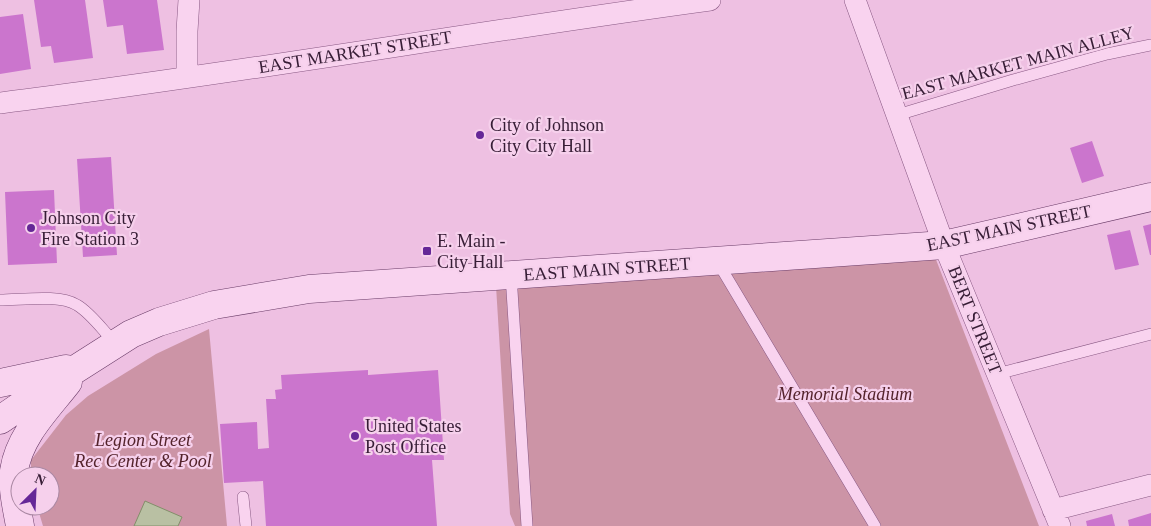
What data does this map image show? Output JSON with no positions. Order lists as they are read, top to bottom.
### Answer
{
  "streets": {
    "main road": ["EAST MAIN STREET"],
    "street": ["EAST MARKET STREET", "BERT STREET"],
    "lane": ["EAST MARKET MAIN ALLEY"]
  },
  "crossings": [
    ["EAST MARKET MAIN ALLEY", "BERT STREET"],
    ["EAST MAIN STREET", "BERT STREET"]
  ],
  "parks": ["Memorial Stadium", "Legion Street Rec Center & Pool"],
  "places": {
    "other": ["City of Johnson City City Hall", "Johnson City Fire Station 3", "United States Post Office"],
    "transit": ["E. Main - City Hall"]
  },
  "north": "top right"
}
